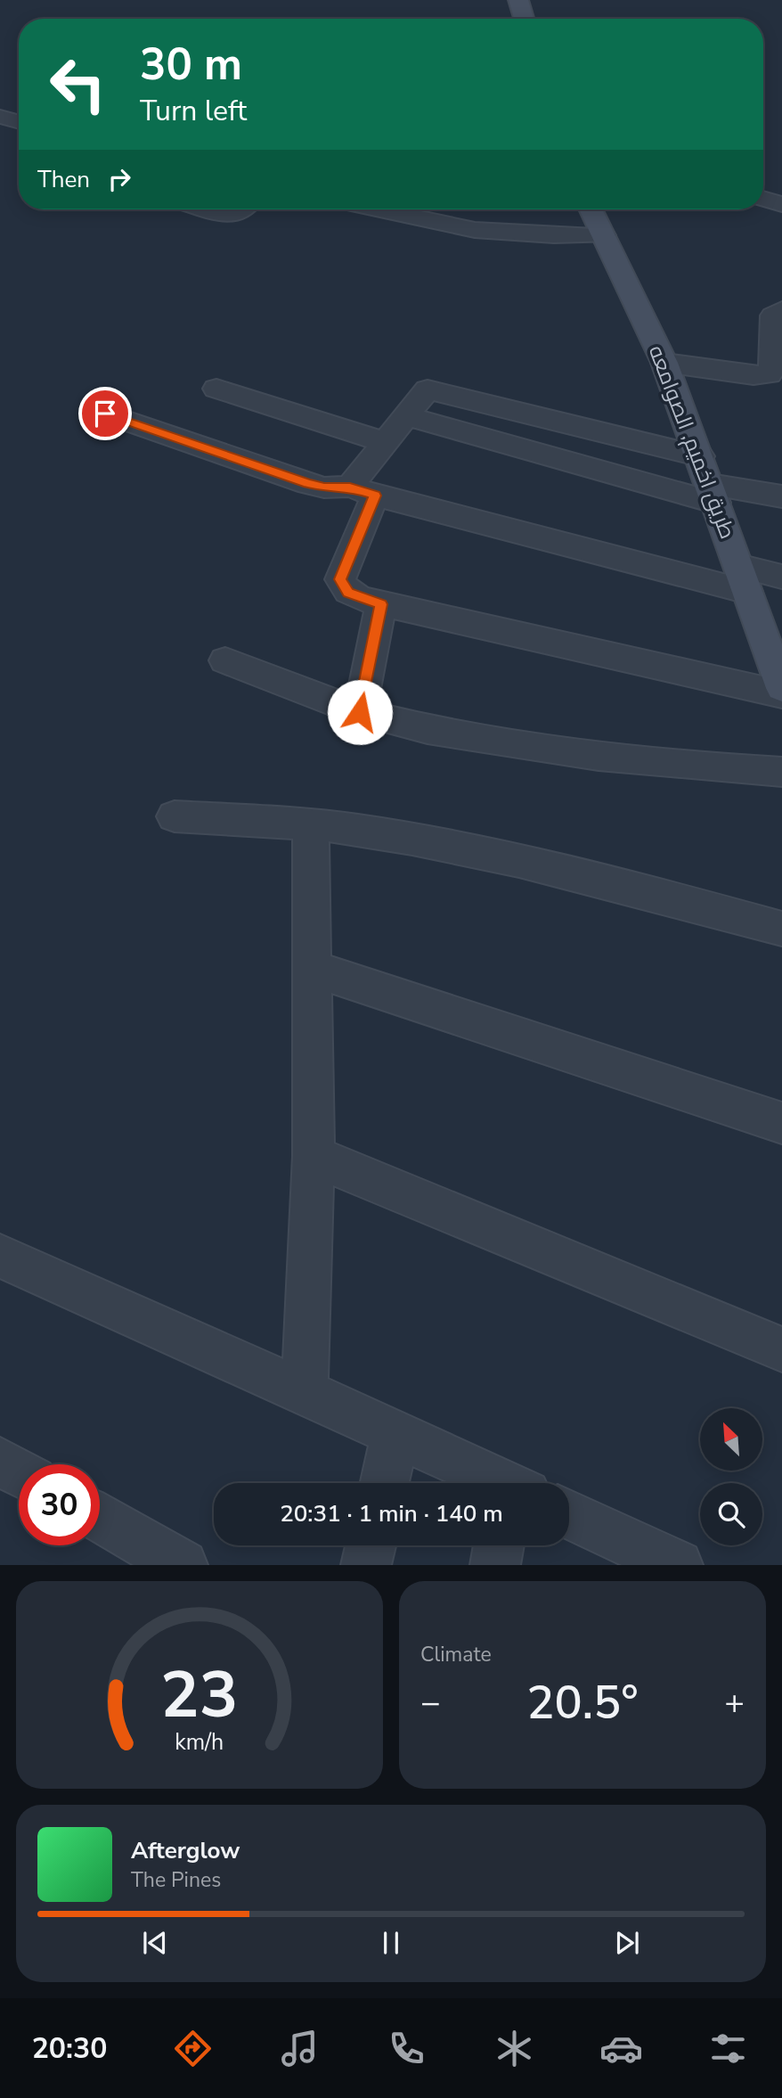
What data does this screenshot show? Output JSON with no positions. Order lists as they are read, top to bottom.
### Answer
{
  "streets": {
    "main road": ["طريق اخميم, الصوامعه"]
  },
  "north": "top left",
  "page": {
    "turn": ["30 m", "Turn left"],
    "then": "Then",
    "limit": "30",
    "trip": "20:31 · 1 min · 140 m",
    "tile": "Climate",
    "heat": ["−", "20.5°", "+"],
    "song": ["Afterglow", "The Pines"],
    "tabs": "20:30",
    "gauge": ["23", "km/h"]
  }
}
